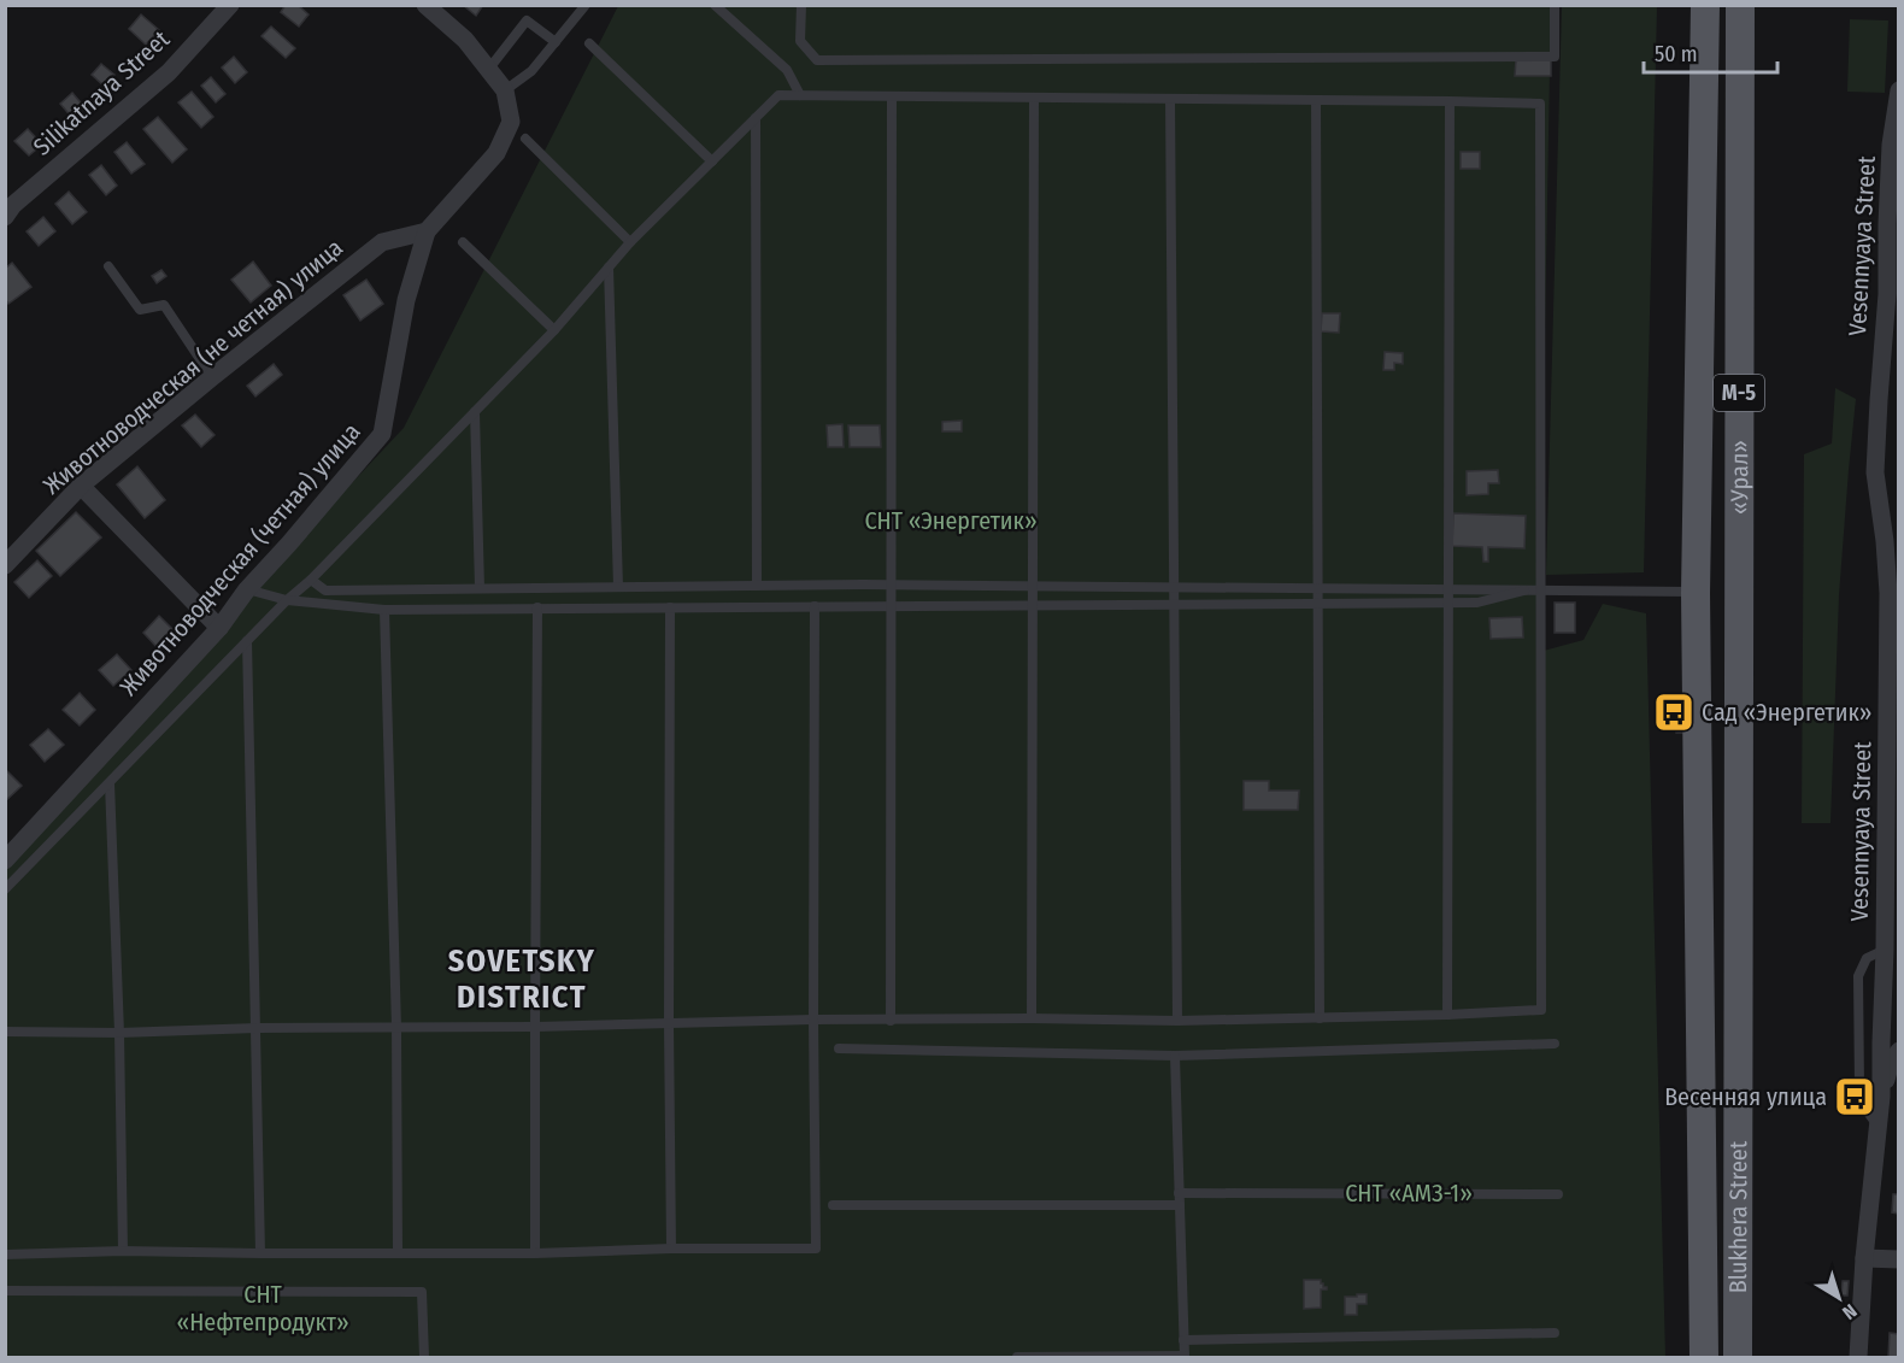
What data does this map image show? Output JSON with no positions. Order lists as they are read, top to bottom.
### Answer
{
  "streets": {
    "main road": ["М-5", "«Урал»", "Blukhera Street"],
    "street": [
      "Silikatnaya Street",
      "Vesennyaya Street",
      "Животноводческая (не четная) улица",
      "Животноводческая (четная) улица"
    ]
  },
  "crossings": [
    ["Животноводческая (не четная) улица", "Животноводческая (четная) улица"],
    ["«Урал»", "Blukhera Street"]
  ],
  "districts": ["SOVETSKY DISTRICT"],
  "parks": ["СНТ «Энергетик»", "СНТ «АМЗ-1»", "СНТ «Нефтепродукт»"],
  "places": {
    "bus stop": ["Сад «Энергетик»", "Весенняя улица"]
  },
  "scale_bar": "50 m",
  "north": "bottom right"
}
